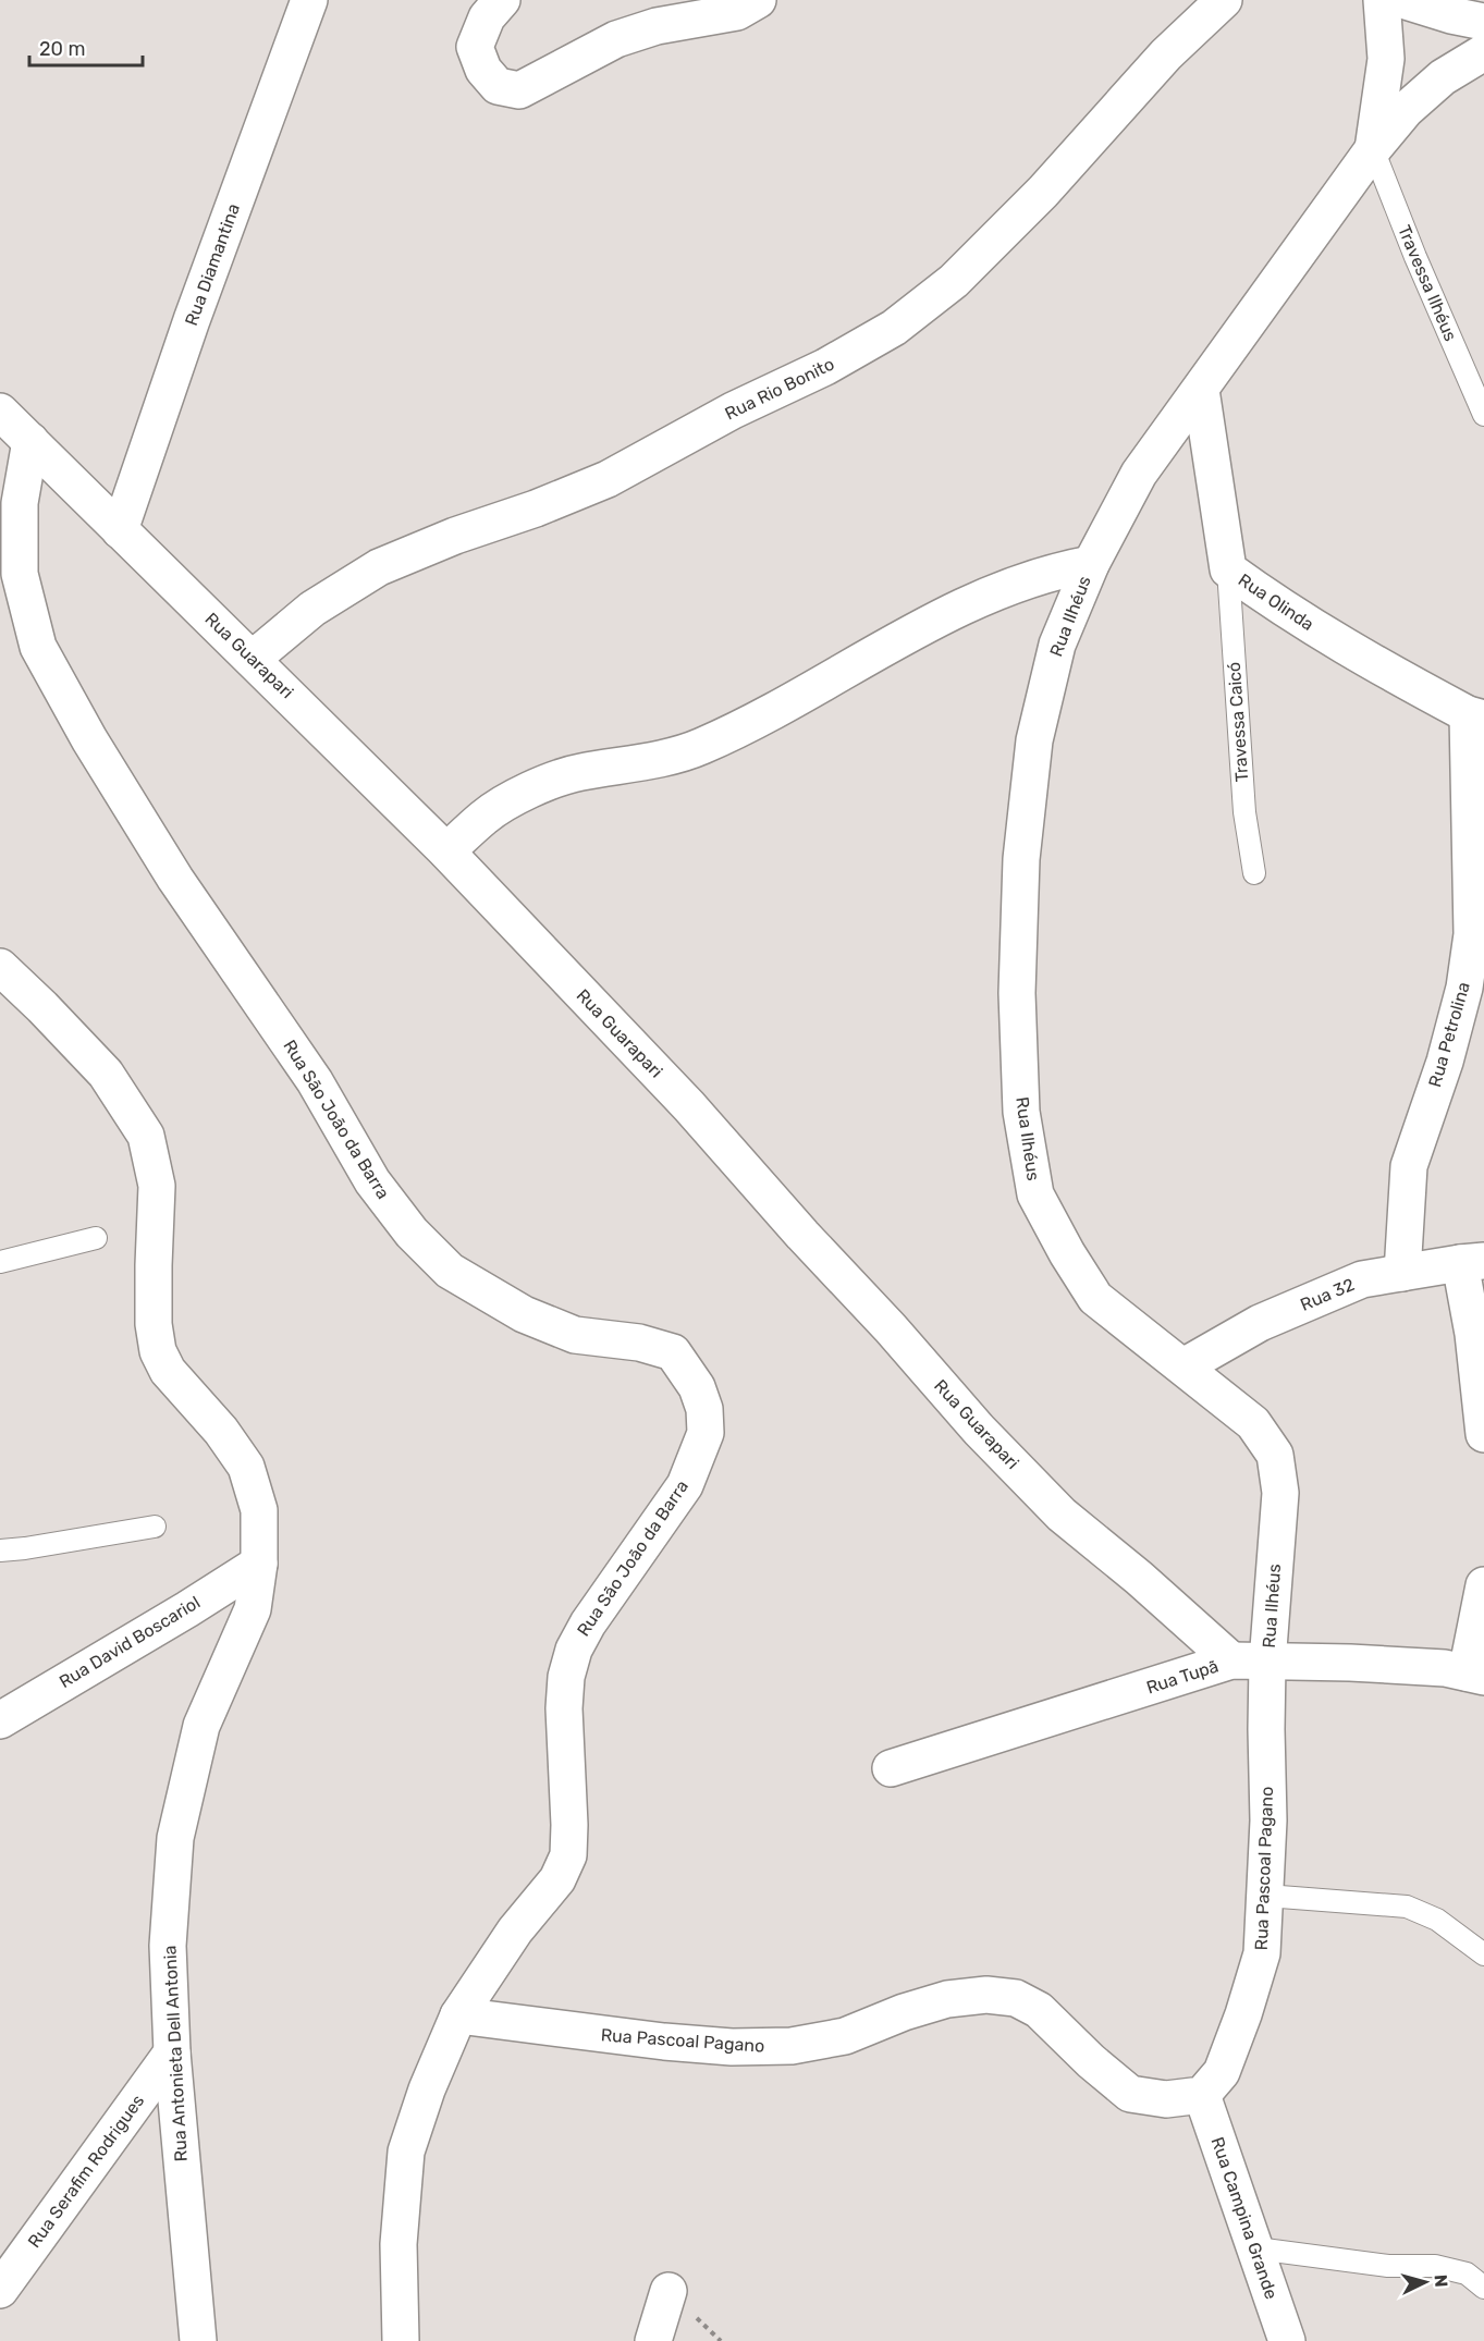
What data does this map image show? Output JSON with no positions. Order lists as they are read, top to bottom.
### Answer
{
  "streets": {
    "street": [
      "Rua Diamantina",
      "Rua Rio Bonito",
      "Rua Olinda",
      "Rua Ilhéus",
      "Rua Guarapari",
      "Rua Petrolina",
      "Rua São João da Barra",
      "Rua 32",
      "Rua David Boscariol",
      "Rua Tupã",
      "Rua Pascoal Pagano",
      "Rua Antonieta Dell Antonia",
      "Rua Serafim Rodrigues",
      "Rua Campina Grande"
    ],
    "lane": ["Travessa Ilhéus", "Travessa Caicó"]
  },
  "crossings": [
    ["Rua Diamantina", "Rua Guarapari"],
    ["Travessa Ilhéus", "Rua Ilhéus"],
    ["Rua Rio Bonito", "Rua Guarapari"],
    ["Rua Olinda", "Rua Ilhéus"],
    ["Rua Olinda", "Travessa Caicó"],
    ["Rua Olinda", "Rua Petrolina"],
    ["Rua Ilhéus", "Rua Guarapari"],
    ["Rua Ilhéus", "Rua 32"],
    ["Rua Ilhéus", "Rua Tupã"],
    ["Rua Ilhéus", "Rua Pascoal Pagano"],
    ["Rua Guarapari", "Rua São João da Barra"],
    ["Rua Guarapari", "Rua Tupã"],
    ["Rua Petrolina", "Rua 32"],
    ["Rua São João da Barra", "Rua Pascoal Pagano"],
    ["Rua David Boscariol", "Rua Antonieta Dell Antonia"],
    ["Rua Tupã", "Rua Pascoal Pagano"],
    ["Rua Pascoal Pagano", "Rua Campina Grande"],
    ["Rua Antonieta Dell Antonia", "Rua Serafim Rodrigues"]
  ],
  "scale_bar": "20 m",
  "north": "right"
}
